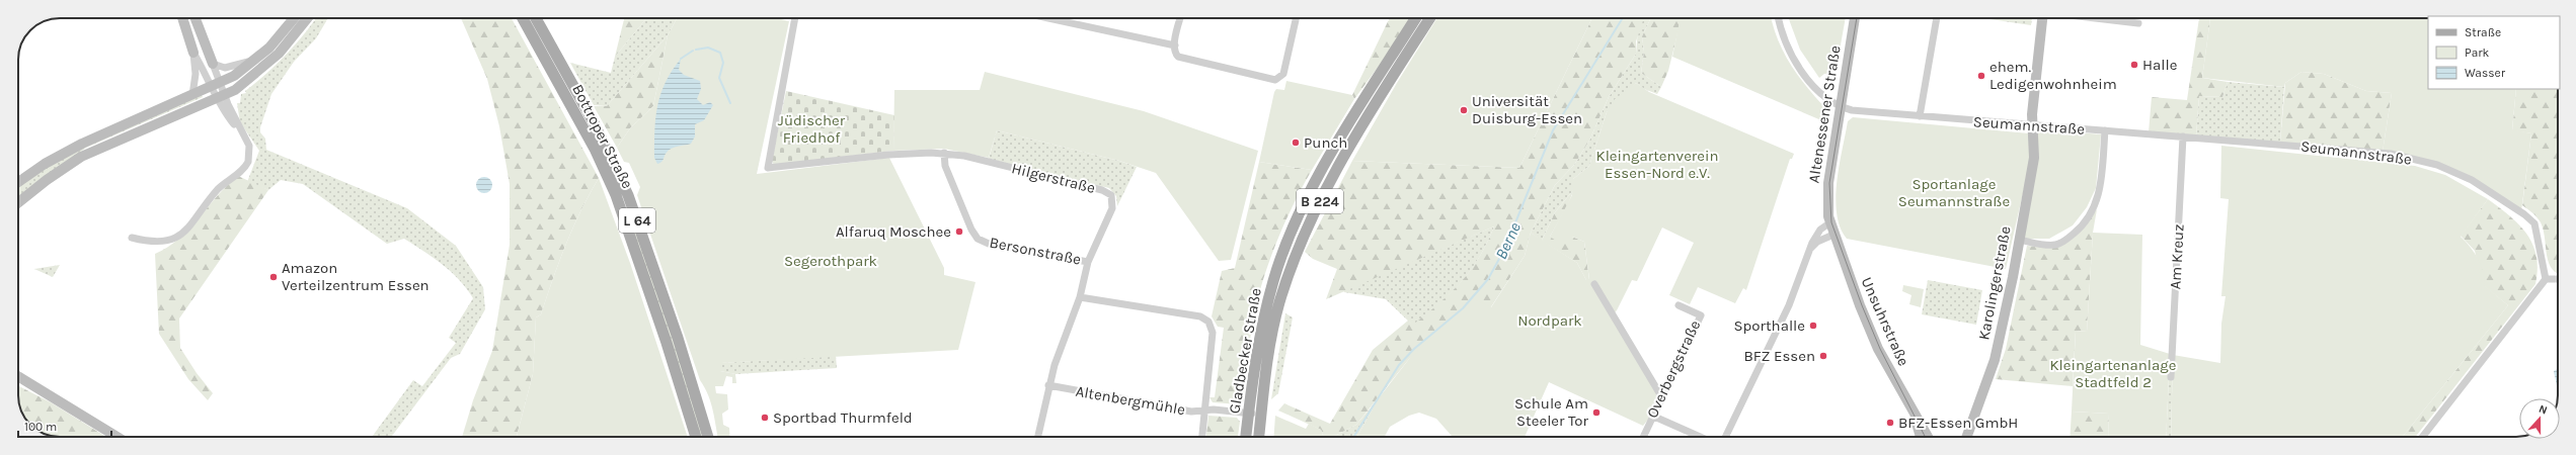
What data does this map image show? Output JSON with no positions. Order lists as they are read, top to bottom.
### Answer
{
  "streets": {
    "main road": [
      "Altenessener Straße",
      "Bottroper Straße",
      "B 224",
      "L 64",
      "Karolingerstraße",
      "Unsuhrstraße",
      "Gladbecker Straße"
    ],
    "street": [
      "Seumannstraße",
      "Hilgerstraße",
      "Bersonstraße",
      "Am Kreuz",
      "Overbergstraße",
      "Altenbergmühle"
    ]
  },
  "crossings": [
    ["Altenessener Straße", "Seumannstraße"],
    ["Altenessener Straße", "Unsuhrstraße"],
    ["Seumannstraße", "Am Kreuz"],
    ["Seumannstraße", "Karolingerstraße"],
    ["Hilgerstraße", "Bersonstraße"],
    ["Hilgerstraße", "Altenbergmühle"],
    ["Gladbecker Straße", "Altenbergmühle"]
  ],
  "water": ["Berne"],
  "parks": [
    "Jüdischer Friedhof",
    "Kleingartenverein Essen-Nord e.V.",
    "Sportanlage Seumannstraße",
    "Segerothpark",
    "Nordpark",
    "Kleingartenanlage Stadtfeld 2"
  ],
  "places": [
    "Halle",
    "ehem. Ledigenwohnheim",
    "Universität Duisburg-Essen",
    "Punch",
    "Alfaruq Moschee",
    "Amazon Verteilzentrum Essen",
    "Sporthalle",
    "BFZ Essen",
    "Schule Am Steeler Tor",
    "Sportbad Thurmfeld",
    "BFZ-Essen GmbH"
  ],
  "legend": ["Straße", "Park", "Wasser"],
  "scale_bar": "100 m",
  "north": "top"
}
